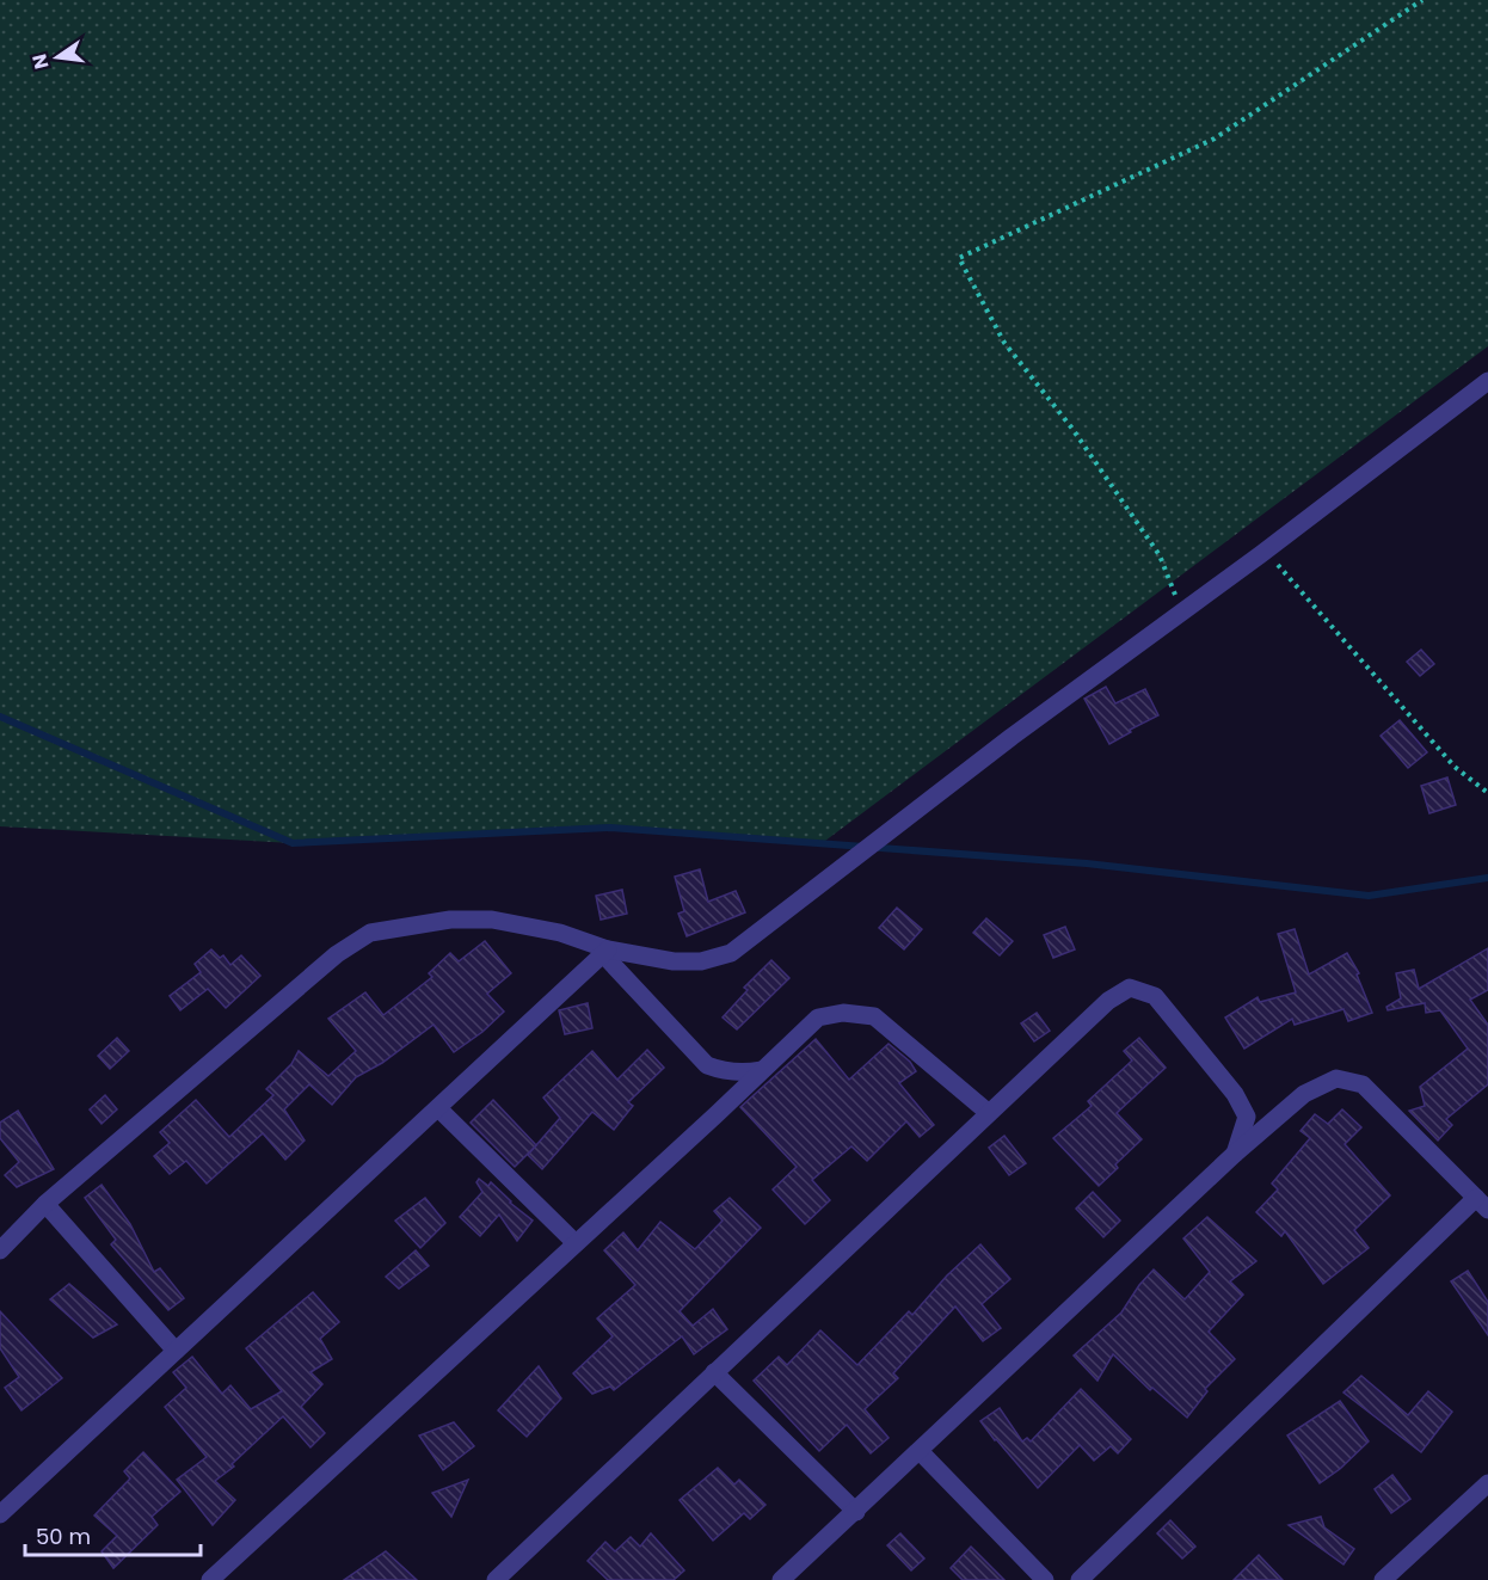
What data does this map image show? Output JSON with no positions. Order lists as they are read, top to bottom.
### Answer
{
  "scale_bar": "50 m",
  "north": "left"
}
